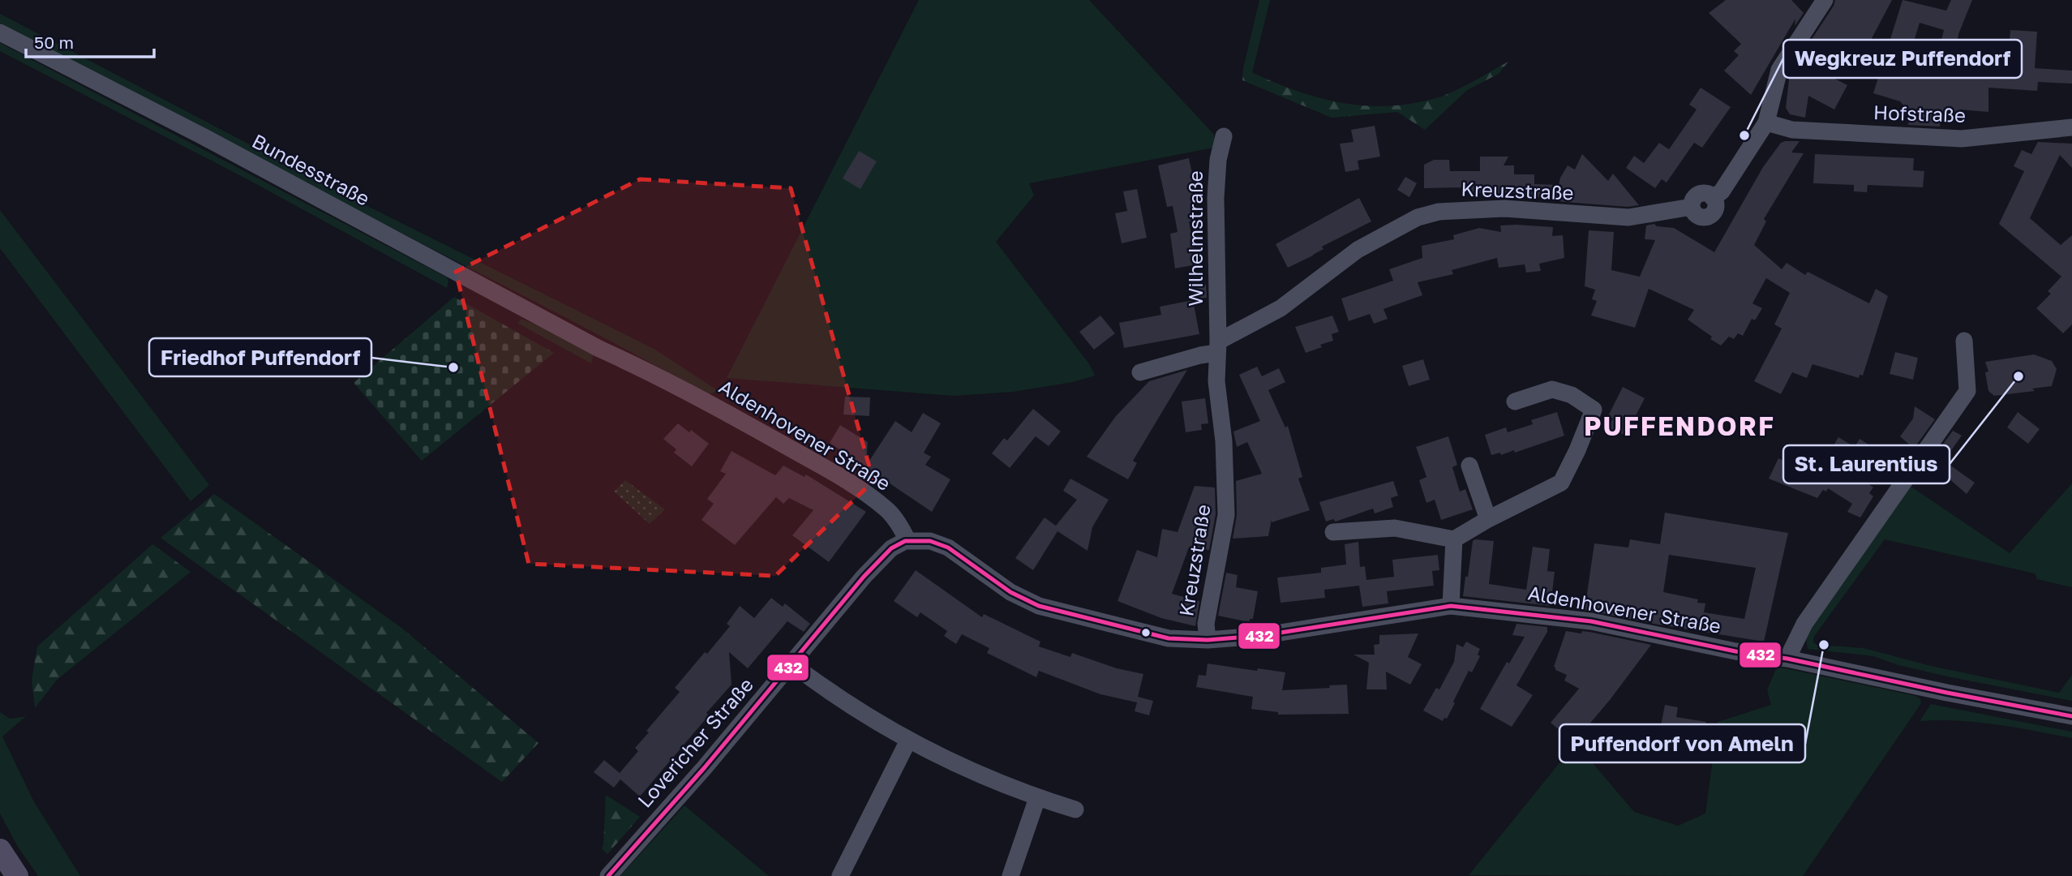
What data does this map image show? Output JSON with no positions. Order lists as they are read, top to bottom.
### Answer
{
  "streets": {
    "street": [
      "Hofstraße",
      "Bundesstraße",
      "Kreuzstraße",
      "Wilhelmstraße",
      "Aldenhovener Straße",
      "Lovericher Straße"
    ]
  },
  "crossings": [
    ["Hofstraße", "Kreuzstraße"],
    ["Bundesstraße", "Aldenhovener Straße"],
    ["Kreuzstraße", "Wilhelmstraße"],
    ["Kreuzstraße", "Aldenhovener Straße"],
    ["Aldenhovener Straße", "Lovericher Straße"]
  ],
  "districts": ["PUFFENDORF"],
  "places": [
    "Wegkreuz Puffendorf",
    "Friedhof Puffendorf",
    "St. Laurentius",
    "Puffendorf von Ameln"
  ],
  "lines": ["transit line 432"],
  "scale_bar": "50 m"
}
